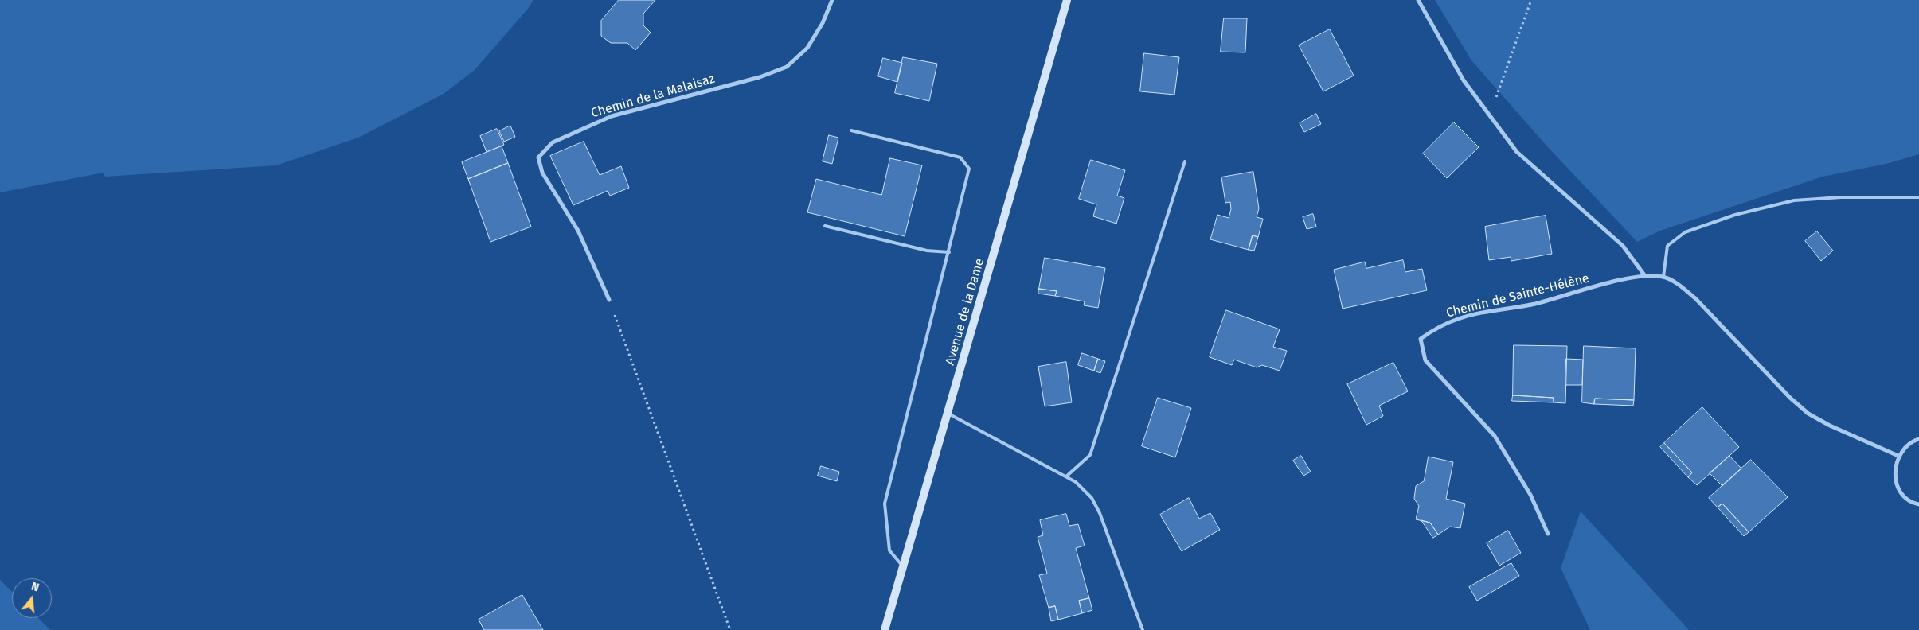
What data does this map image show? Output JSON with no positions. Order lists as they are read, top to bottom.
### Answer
{
  "streets": {
    "main road": ["Avenue de la Dame"],
    "street": ["Chemin de la Malaisaz", "Chemin de Sainte-Hélène"]
  },
  "north": "top"
}
